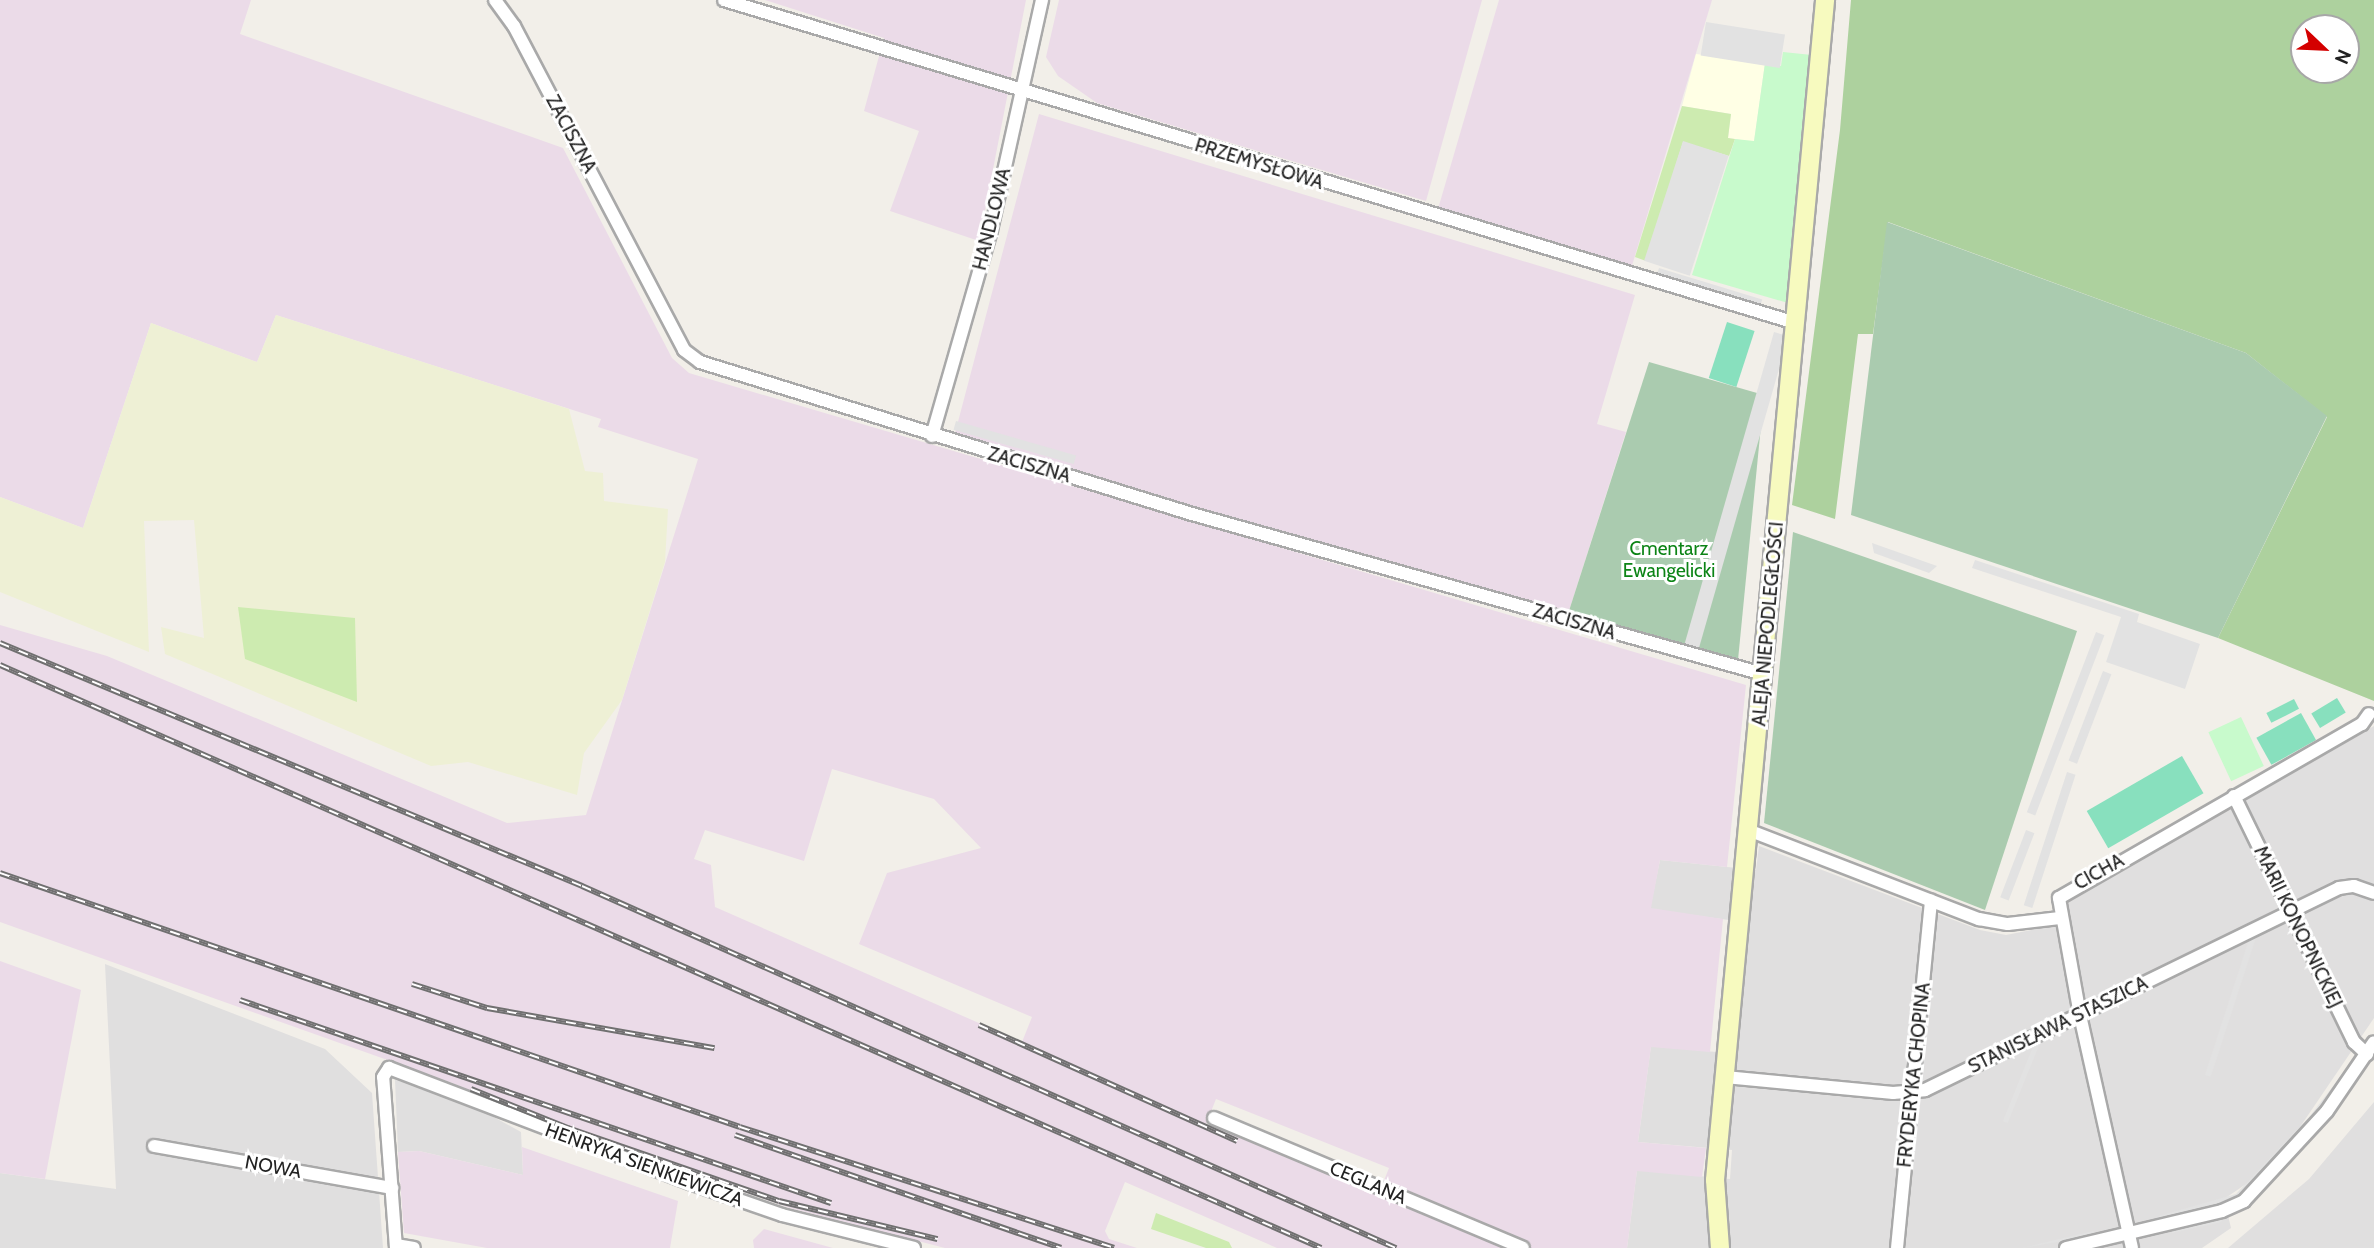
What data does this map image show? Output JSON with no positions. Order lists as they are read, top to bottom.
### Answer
{
  "streets": {
    "main road": ["ALEJA NIEPODLEGŁOŚCI"],
    "street": [
      "ZACISZNA",
      "PRZEMYSŁOWA",
      "HANDLOWA",
      "CICHA",
      "MARII KONOPNICKIEJ",
      "STANISŁAWA STASZICA",
      "FRYDERYKA CHOPINA",
      "HENRYKA SIENKIEWICZA",
      "NOWA",
      "CEGLANA"
    ]
  },
  "crossings": [
    ["ZACISZNA", "HANDLOWA"],
    ["ZACISZNA", "ALEJA NIEPODLEGŁOŚCI"],
    ["PRZEMYSŁOWA", "HANDLOWA"],
    ["PRZEMYSŁOWA", "ALEJA NIEPODLEGŁOŚCI"],
    ["ALEJA NIEPODLEGŁOŚCI", "STANISŁAWA STASZICA"],
    ["CICHA", "MARII KONOPNICKIEJ"],
    ["MARII KONOPNICKIEJ", "STANISŁAWA STASZICA"],
    ["STANISŁAWA STASZICA", "FRYDERYKA CHOPINA"],
    ["HENRYKA SIENKIEWICZA", "NOWA"]
  ],
  "parks": ["Cmentarz Ewangelicki"],
  "north": "bottom right"
}
